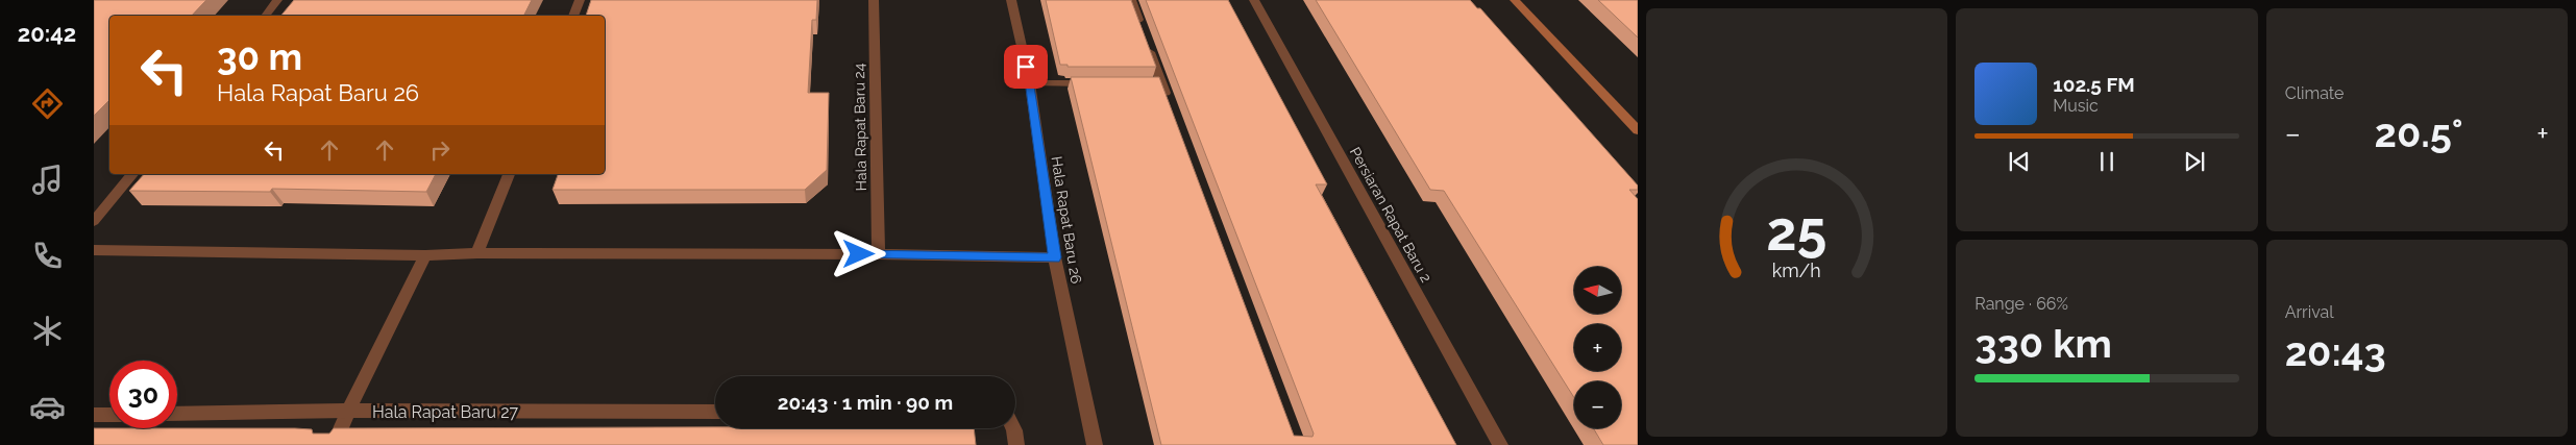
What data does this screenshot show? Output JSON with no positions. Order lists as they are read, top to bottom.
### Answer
{
  "streets": {
    "street": [
      "Hala Rapat Baru 24",
      "Persiaran Rapat Baru 2",
      "Hala Rapat Baru 26",
      "Hala Rapat Baru 27"
    ]
  },
  "north": "left",
  "page": {
    "tabs": "20:42",
    "tile": [
      "Climate",
      ["Range · 66%", "330 km"],
      ["Arrival", "20:43"]
    ],
    "turn": ["30 m", "Hala Rapat Baru 26"],
    "song": ["102.5 FM", "Music"],
    "heat": ["−", "20.5°", "+"],
    "map_buttons": ["+", "−"],
    "limit": "30",
    "trip": "20:43 · 1 min · 90 m",
    "gauge": ["25", "km/h"]
  }
}
